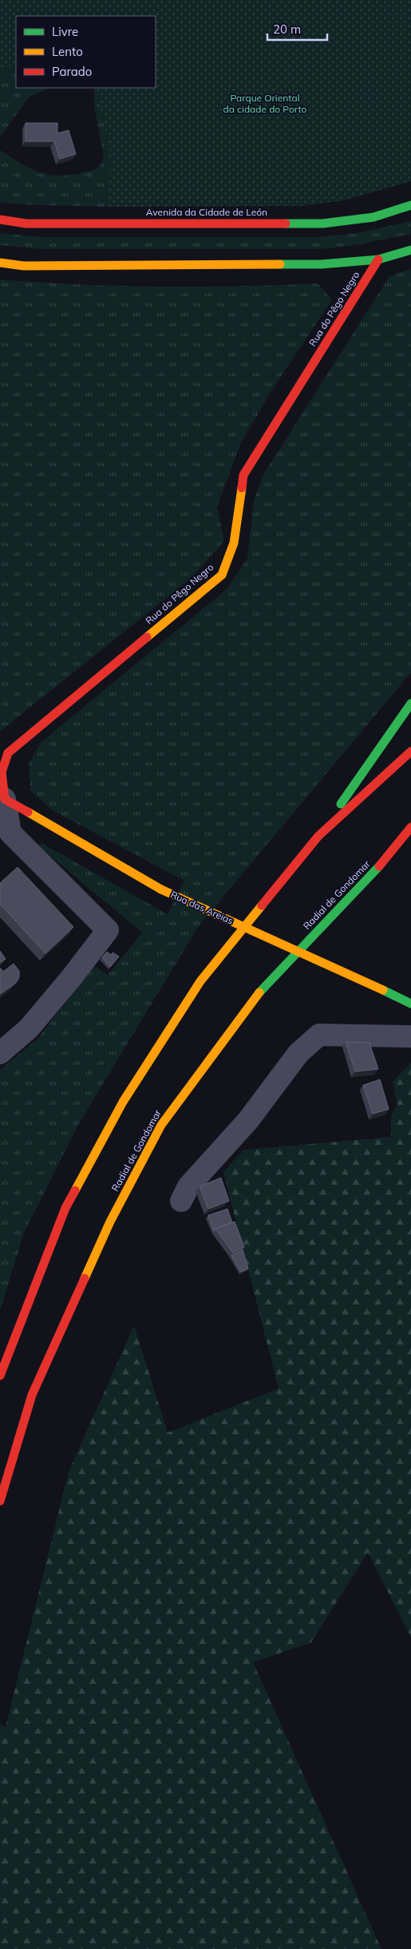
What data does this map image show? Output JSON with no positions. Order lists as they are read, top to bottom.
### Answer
{
  "streets": {
    "main road": [
      "Avenida da Cidade de León",
      "Rua do Pêgo Negro",
      "Radial de Gondomar",
      "Rua das Areias"
    ]
  },
  "crossings": [
    ["Rua do Pêgo Negro", "Rua das Areias"]
  ],
  "parks": ["Parque Oriental da cidade do Porto"],
  "legend": ["Livre", "Lento", "Parado"],
  "scale_bar": "20 m"
}
